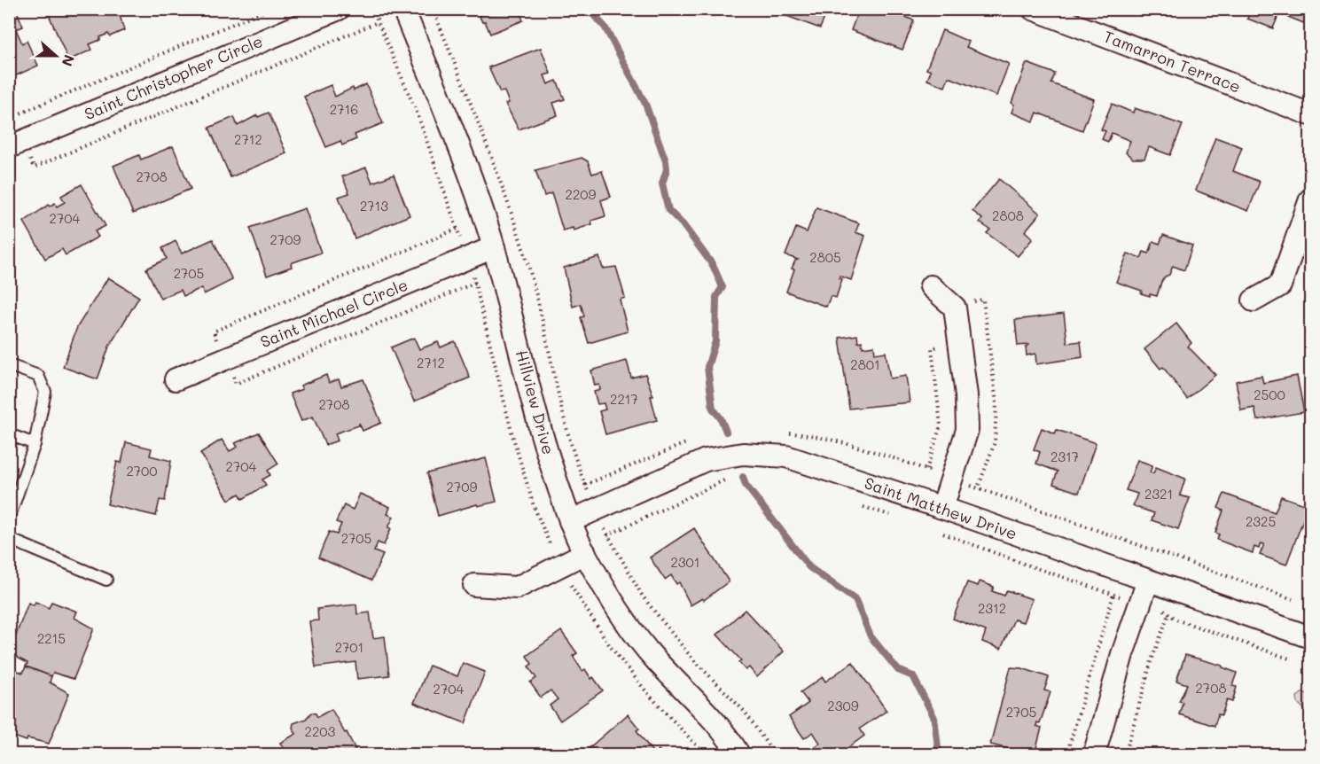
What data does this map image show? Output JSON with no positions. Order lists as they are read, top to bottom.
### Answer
{
  "streets": {
    "street": [
      "Tamarron Terrace",
      "Saint Christopher Circle",
      "Saint Michael Circle",
      "Hillview Drive",
      "Saint Matthew Drive"
    ]
  },
  "crossings": [
    ["Saint Michael Circle", "Hillview Drive"],
    ["Hillview Drive", "Saint Matthew Drive"]
  ],
  "house_numbers": [
    "2716",
    "2712",
    "2708",
    "2209",
    "2713",
    "2808",
    "2704",
    "2709",
    "2805",
    "2705",
    "2712",
    "2801",
    "2500",
    "2217",
    "2708",
    "2317",
    "2704",
    "2700",
    "2709",
    "2321",
    "2325",
    "2705",
    "2301",
    "2312",
    "2215",
    "2701",
    "2708",
    "2704",
    "2309",
    "2705",
    "2203"
  ],
  "north": "right"
}
